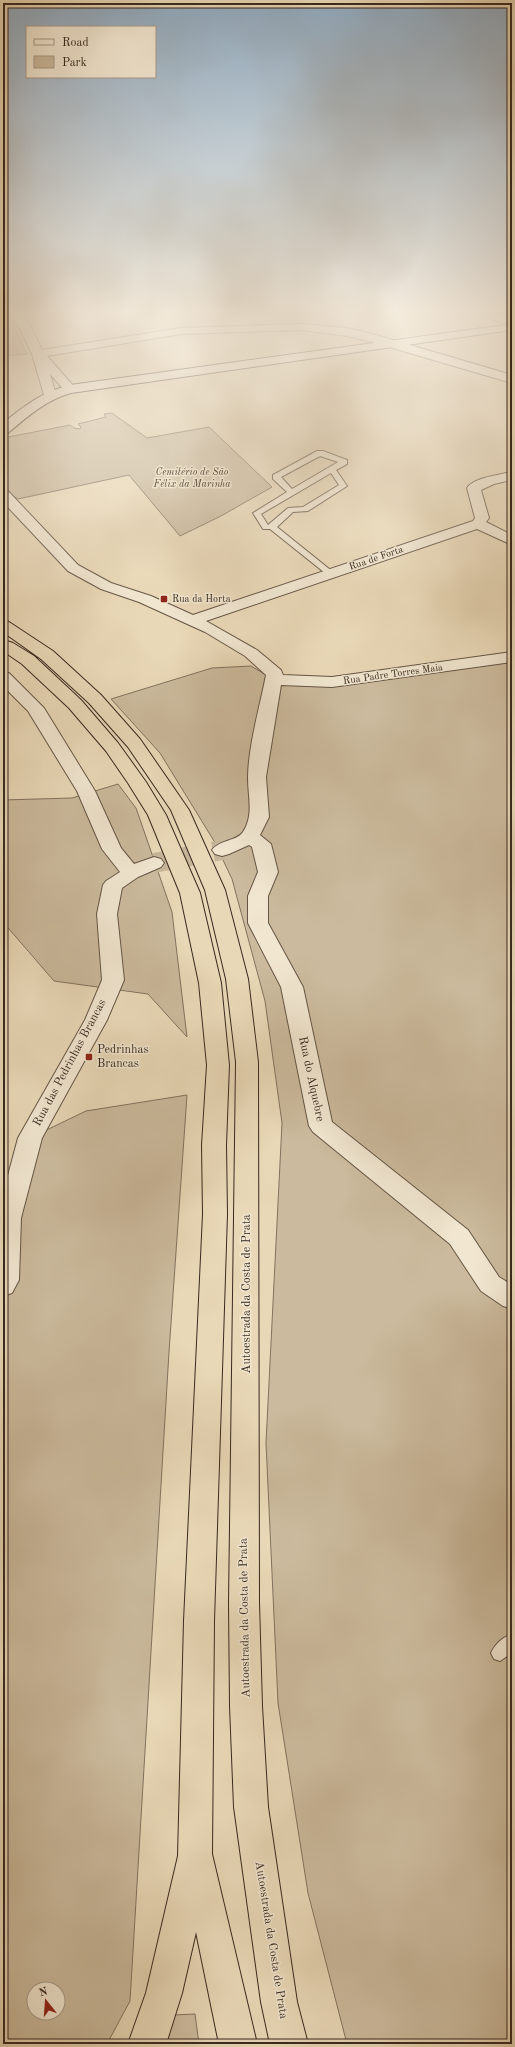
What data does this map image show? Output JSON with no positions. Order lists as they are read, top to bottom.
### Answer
{
  "streets": {
    "highway": ["Autoestrada da Costa de Prata"],
    "street": [
      "Rua de Forta",
      "Rua Padre Torres Maia",
      "Rua das Pedrinhas Brancas",
      "Rua do Alquebre"
    ]
  },
  "parks": ["Cemitério de São Félix da Marinha"],
  "places": {
    "transit": ["Rua da Horta", "Pedrinhas Brancas"]
  },
  "legend": ["Road", "Park"],
  "north": "top"
}
